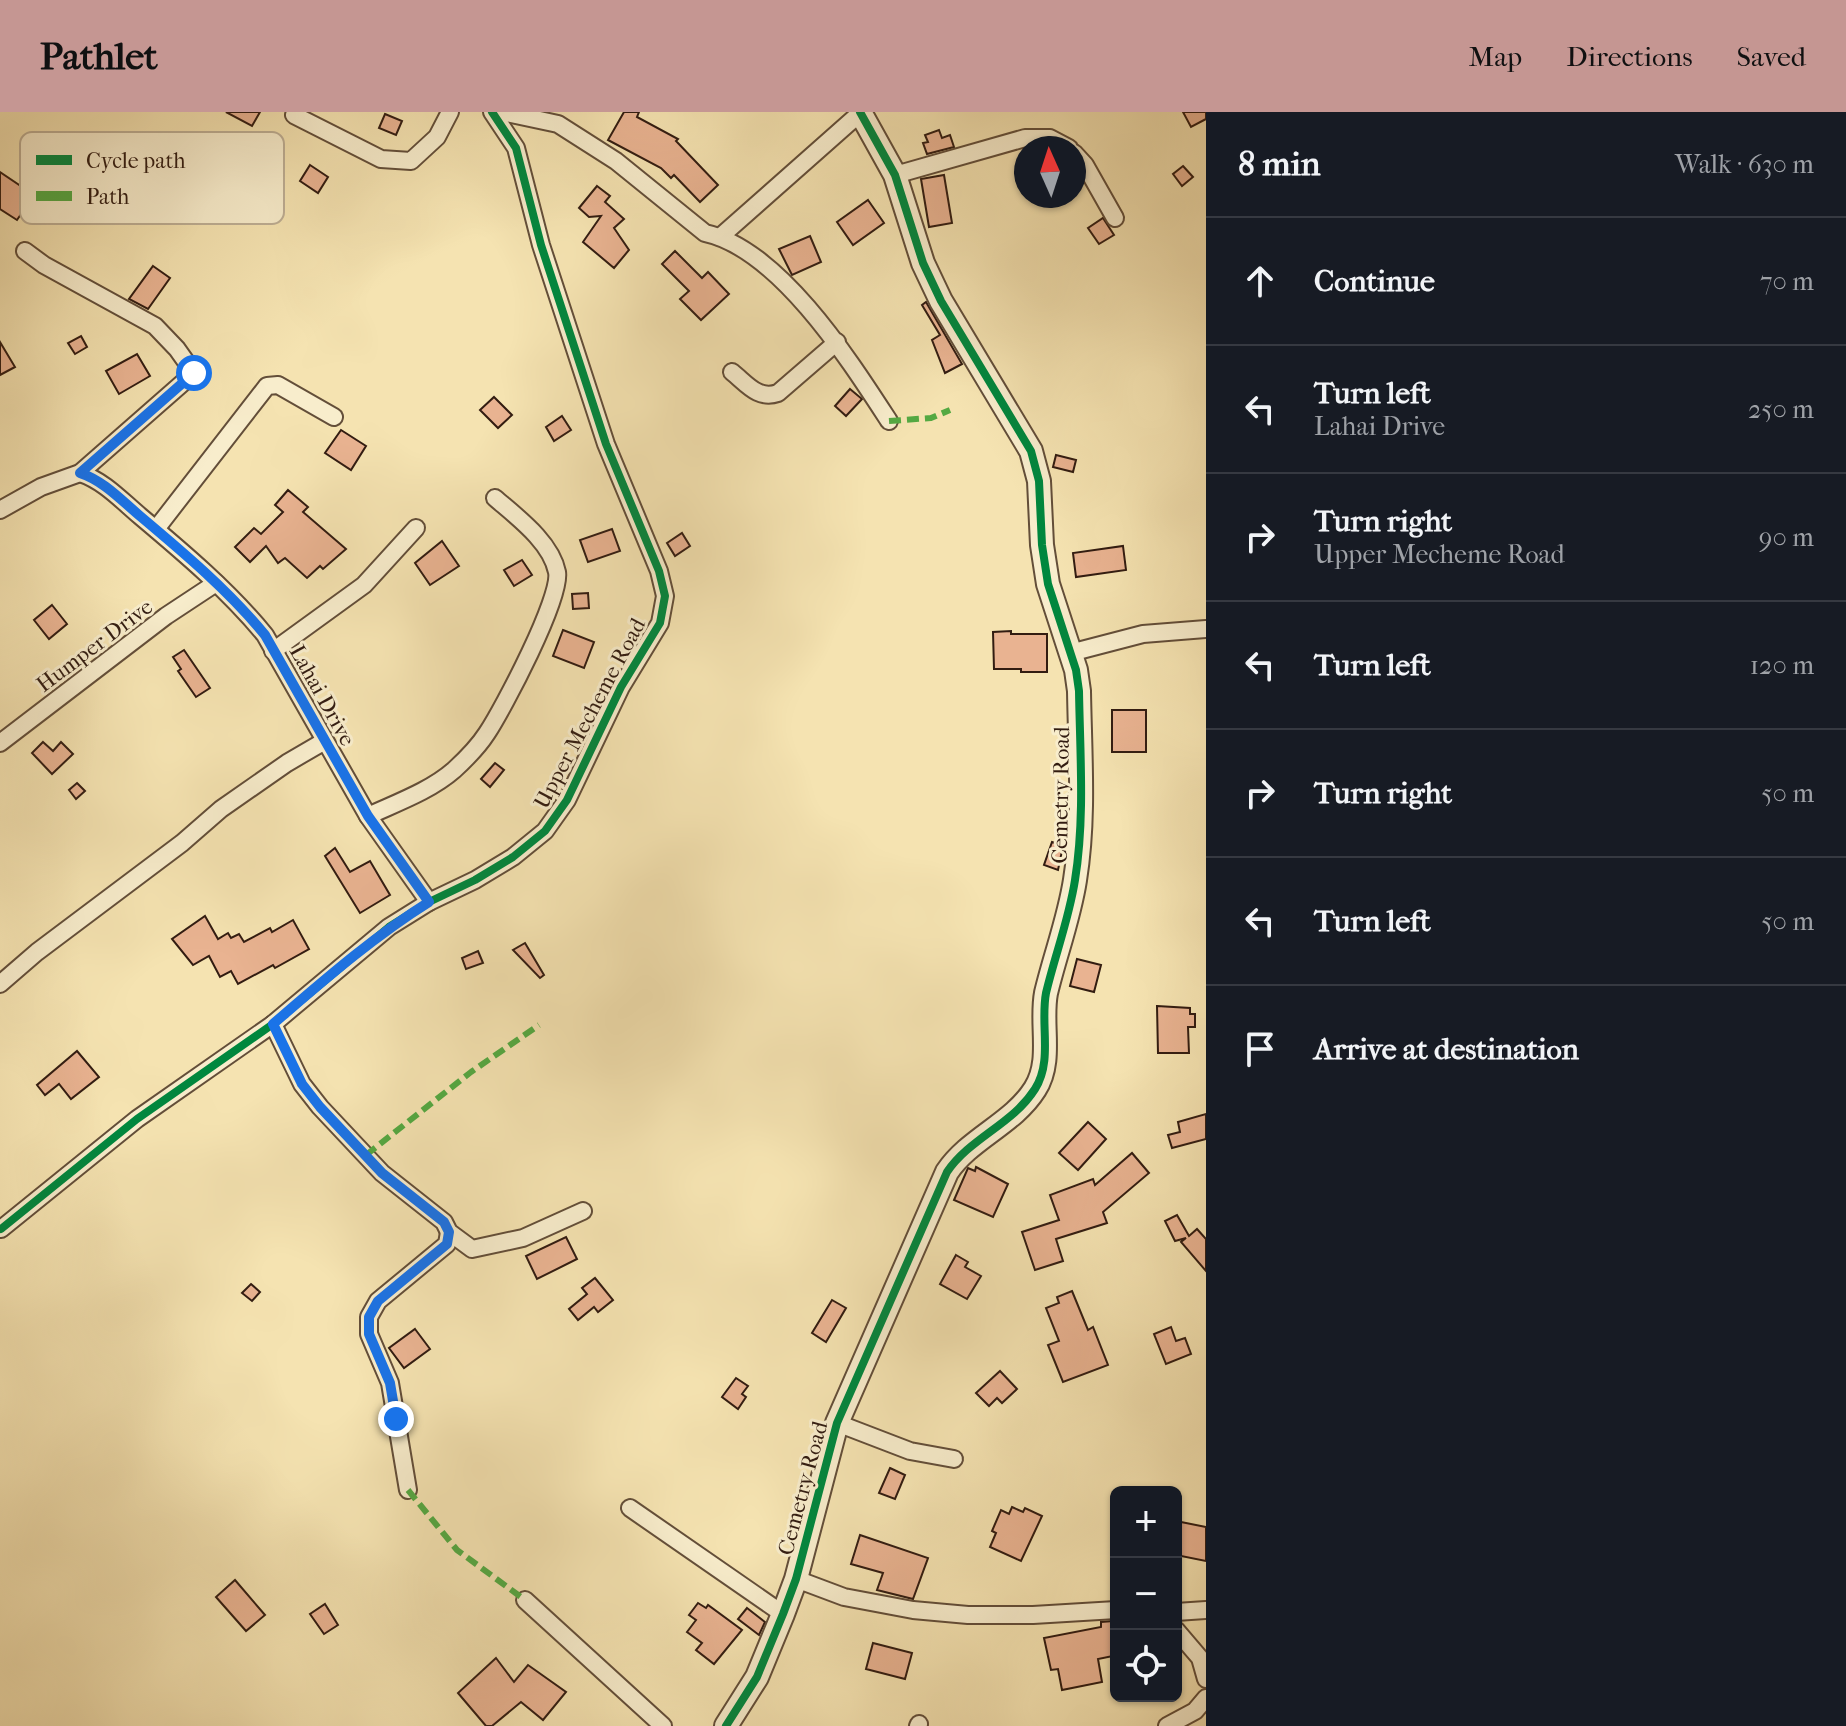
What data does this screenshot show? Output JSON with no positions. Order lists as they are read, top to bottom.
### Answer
{
  "streets": {
    "street": [
      "Humper Drive",
      "Lahai Drive",
      "Upper Mecheme Road",
      "Cemetry Road"
    ]
  },
  "crossings": [
    ["Humper Drive", "Lahai Drive"],
    ["Lahai Drive", "Upper Mecheme Road"]
  ],
  "legend": ["Cycle path", "Path"],
  "north": "top",
  "page": {
    "header": "Pathlet",
    "nav": ["Map", "Directions", "Saved"],
    "heading": ["8 min", "Walk · 630 m"],
    "list": [
      ["Continue", "70 m"],
      ["Turn left", "Lahai Drive", "250 m"],
      ["Turn right", "Upper Mecheme Road", "90 m"],
      ["Turn left", "120 m"],
      ["Turn right", "50 m"],
      ["Turn left", "50 m"],
      "Arrive at destination"
    ],
    "map_buttons": ["+", "−"]
  }
}
